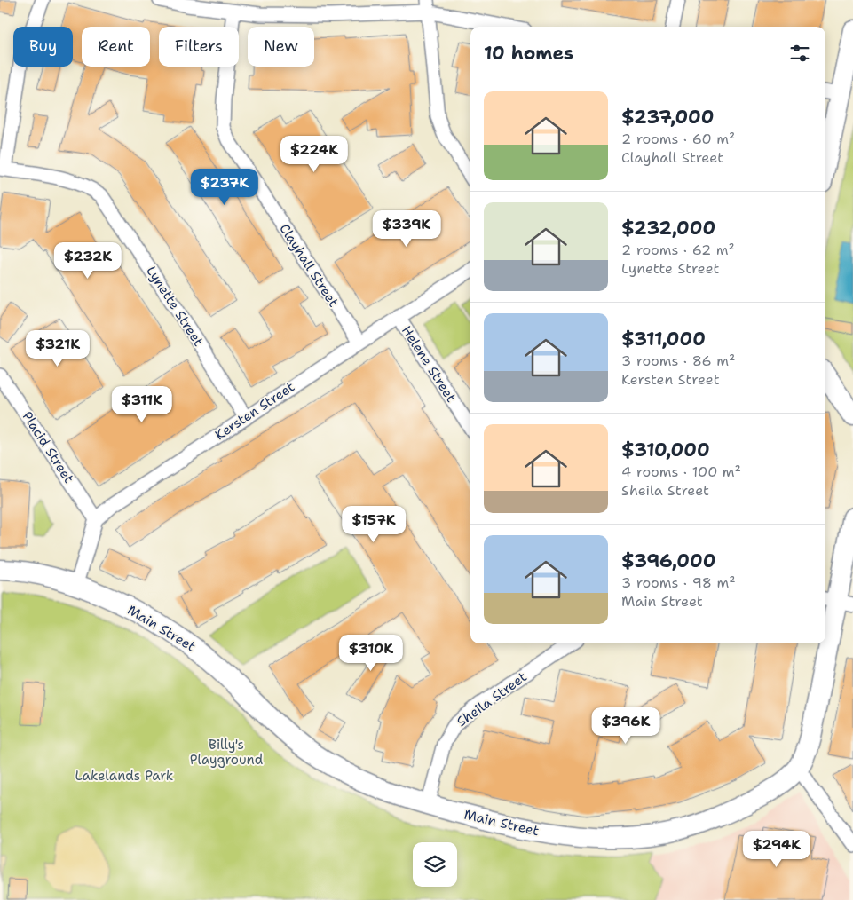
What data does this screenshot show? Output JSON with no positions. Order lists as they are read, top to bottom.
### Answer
{
  "streets": {
    "street": [
      "Clayhall Street",
      "Lynette Street",
      "Helene Street",
      "Kersten Street",
      "Placid Street",
      "Main Street",
      "Sheila Street"
    ]
  },
  "crossings": [
    ["Clayhall Street", "Kersten Street"],
    ["Lynette Street", "Kersten Street"],
    ["Helene Street", "Kersten Street"],
    ["Kersten Street", "Placid Street"],
    ["Main Street", "Sheila Street"]
  ],
  "parks": ["Billy's Playground", "Lakelands Park"],
  "page": {
    "chip": [
      "Buy",
      "Rent",
      "Filters",
      "New"
    ],
    "heading": "10 homes",
    "list": [
      {
        "name": "$237,000",
        "note": "2 rooms · 60 m² · Clayhall Street"
      },
      {
        "name": "$232,000",
        "note": "2 rooms · 62 m² · Lynette Street"
      },
      {
        "name": "$311,000",
        "note": "3 rooms · 86 m² · Kersten Street"
      },
      {
        "name": "$310,000",
        "note": "4 rooms · 100 m² · Sheila Street"
      },
      {
        "name": "$396,000",
        "note": "3 rooms · 98 m² · Main Street"
      }
    ],
    "price": [
      "$224K",
      "$237K",
      "$339K",
      "$232K",
      "$321K",
      "$311K",
      "$157K",
      "$310K",
      "$396K",
      "$294K"
    ]
  }
}
